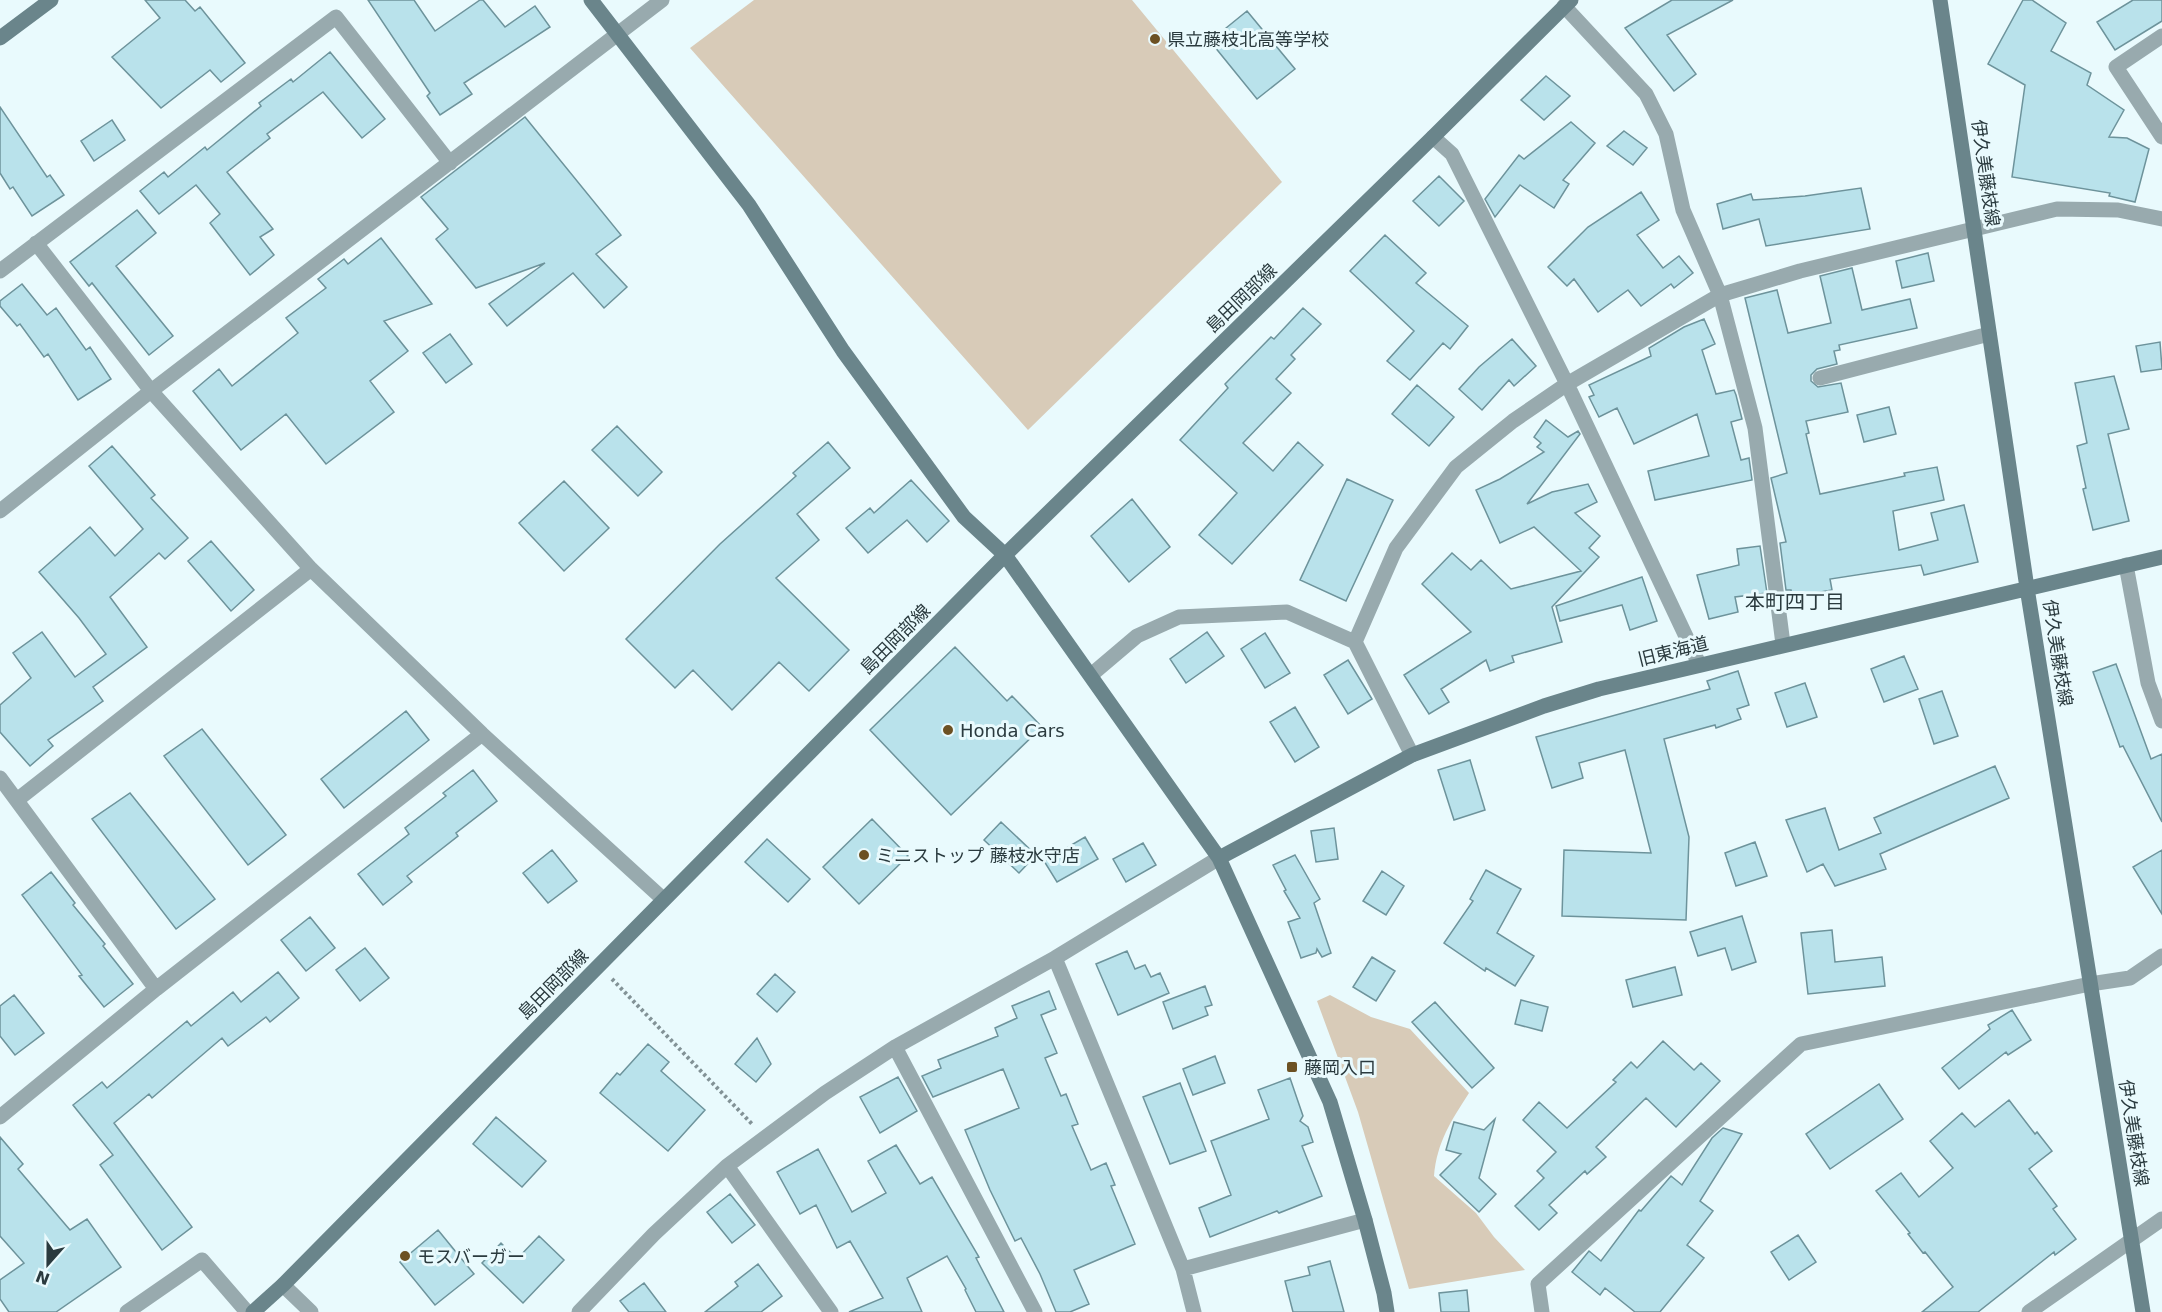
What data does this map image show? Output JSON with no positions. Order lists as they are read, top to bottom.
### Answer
{
  "streets": {
    "main road": ["伊久美藤枝線", "島田岡部線", "旧東海道"]
  },
  "crossings": [
    ["伊久美藤枝線", "旧東海道"]
  ],
  "districts": ["本町四丁目"],
  "places": {
    "other": [
      "県立藤枝北高等学校",
      "Honda Cars",
      "ミニストップ 藤枝水守店",
      "モスバーガー"
    ],
    "transit": ["藤岡入口"]
  },
  "north": "bottom"
}
